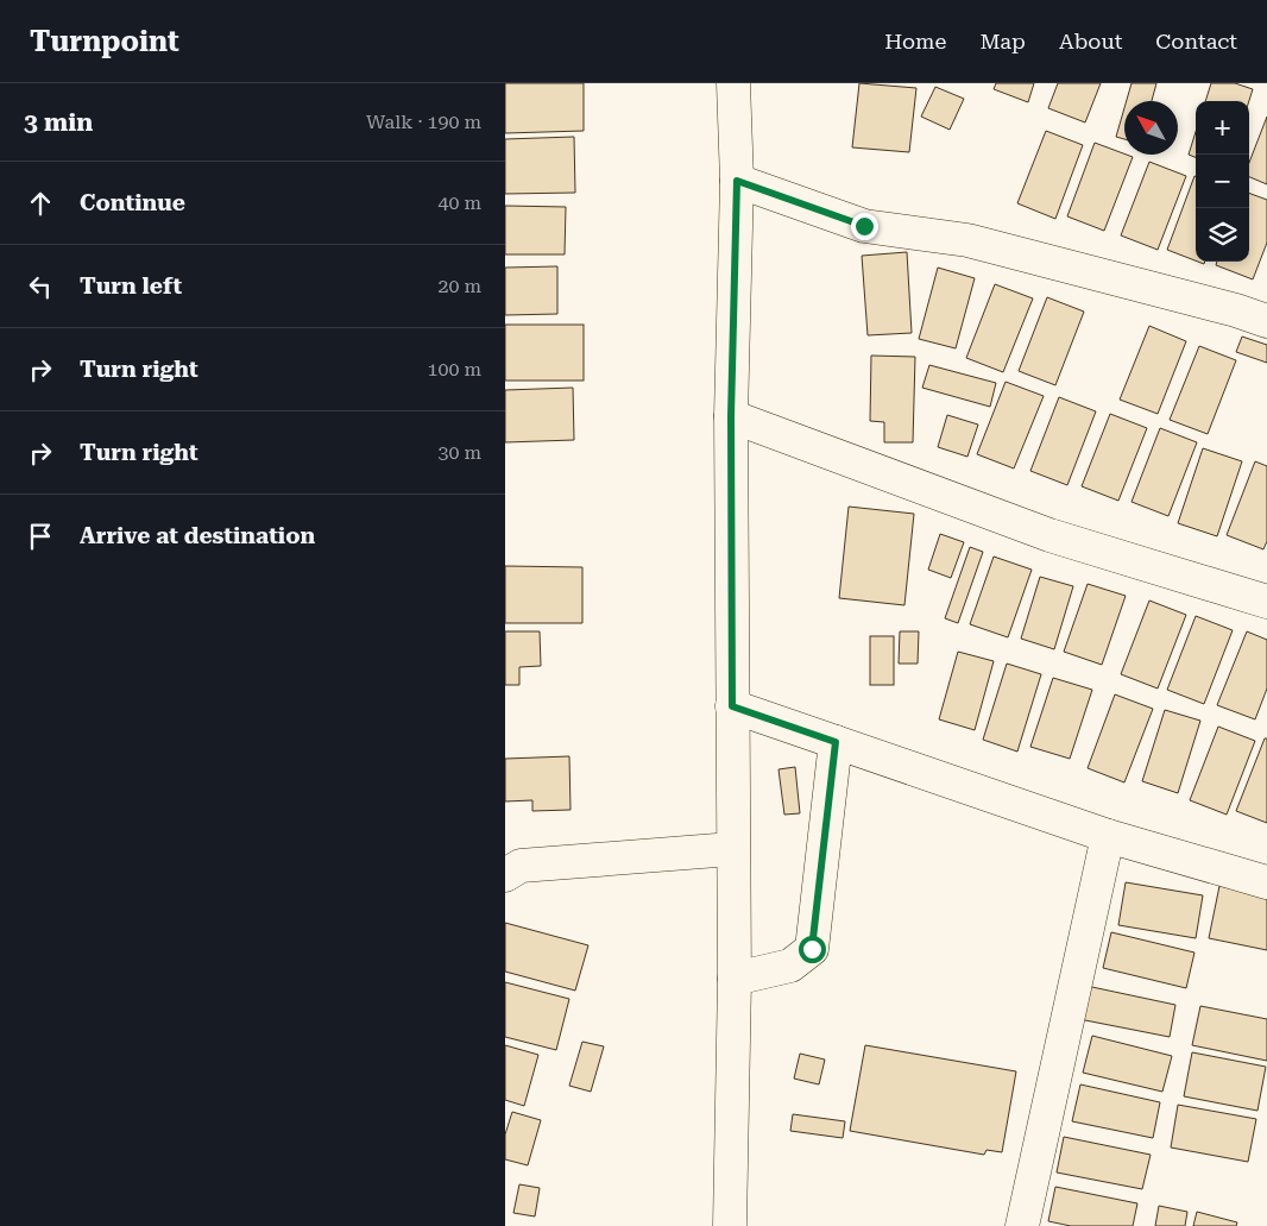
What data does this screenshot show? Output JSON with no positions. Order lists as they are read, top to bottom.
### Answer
{
  "north": "top left",
  "page": {
    "header": "Turnpoint",
    "nav": [
      "Home",
      "Map",
      "About",
      "Contact"
    ],
    "heading": ["3 min", "Walk · 190 m"],
    "map_buttons": ["+", "−"],
    "list": [
      ["Continue", "40 m"],
      ["Turn left", "20 m"],
      ["Turn right", "100 m"],
      ["Turn right", "30 m"],
      "Arrive at destination"
    ]
  }
}
